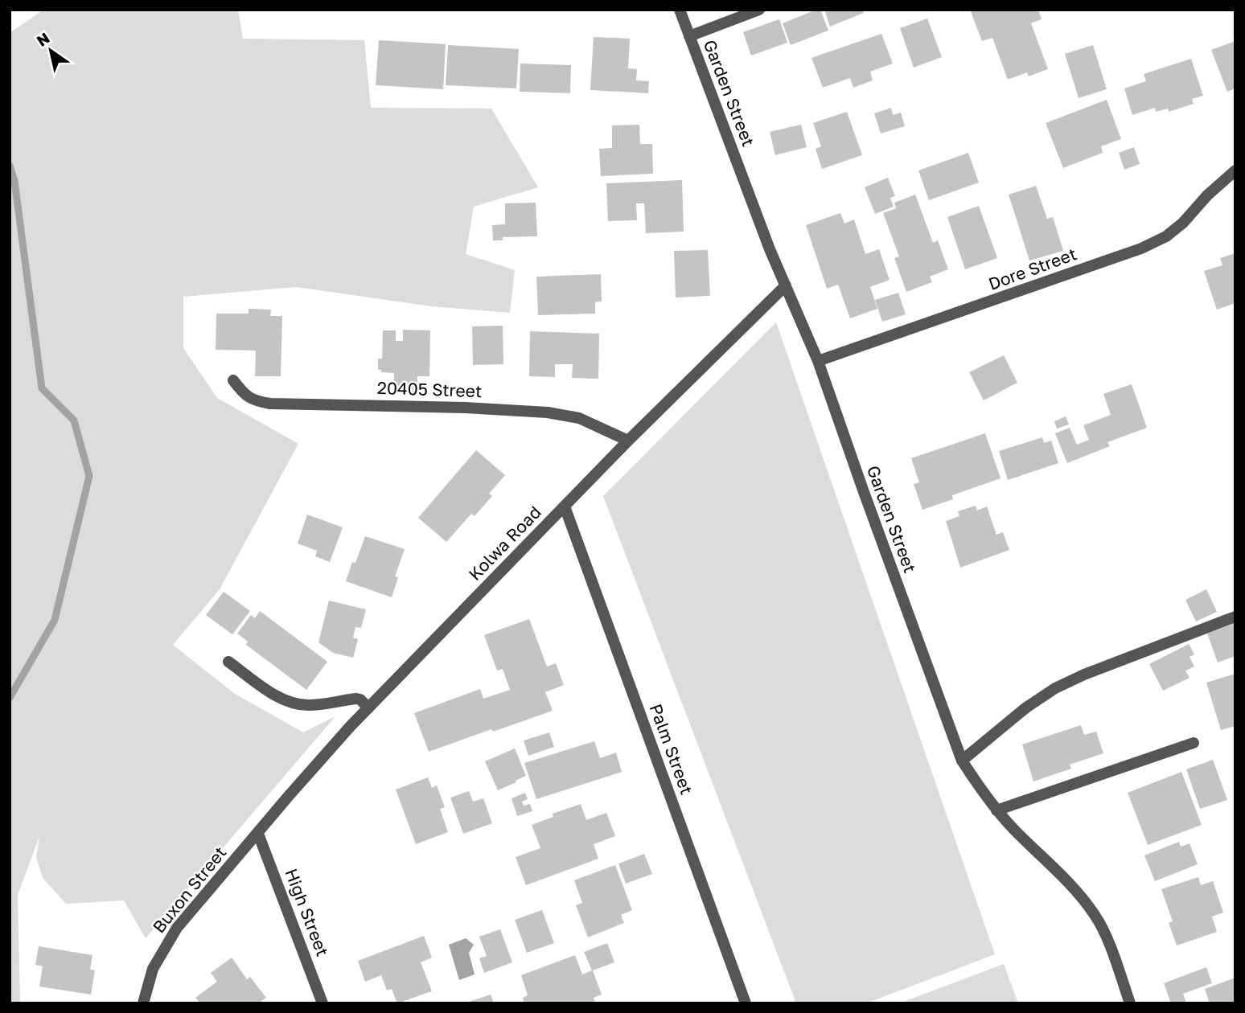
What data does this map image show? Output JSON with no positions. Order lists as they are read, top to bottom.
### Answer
{
  "streets": {
    "street": [
      "Garden Street",
      "Dore Street",
      "20405 Street",
      "Kolwa Road",
      "Palm Street",
      "Buxon Street",
      "High Street"
    ]
  },
  "crossings": [
    ["Garden Street", "Dore Street"],
    ["Garden Street", "Kolwa Road"],
    ["20405 Street", "Kolwa Road"],
    ["Kolwa Road", "Palm Street"],
    ["Kolwa Road", "Buxon Street"],
    ["Kolwa Road", "High Street"],
    ["Buxon Street", "High Street"]
  ],
  "north": "top left"
}
